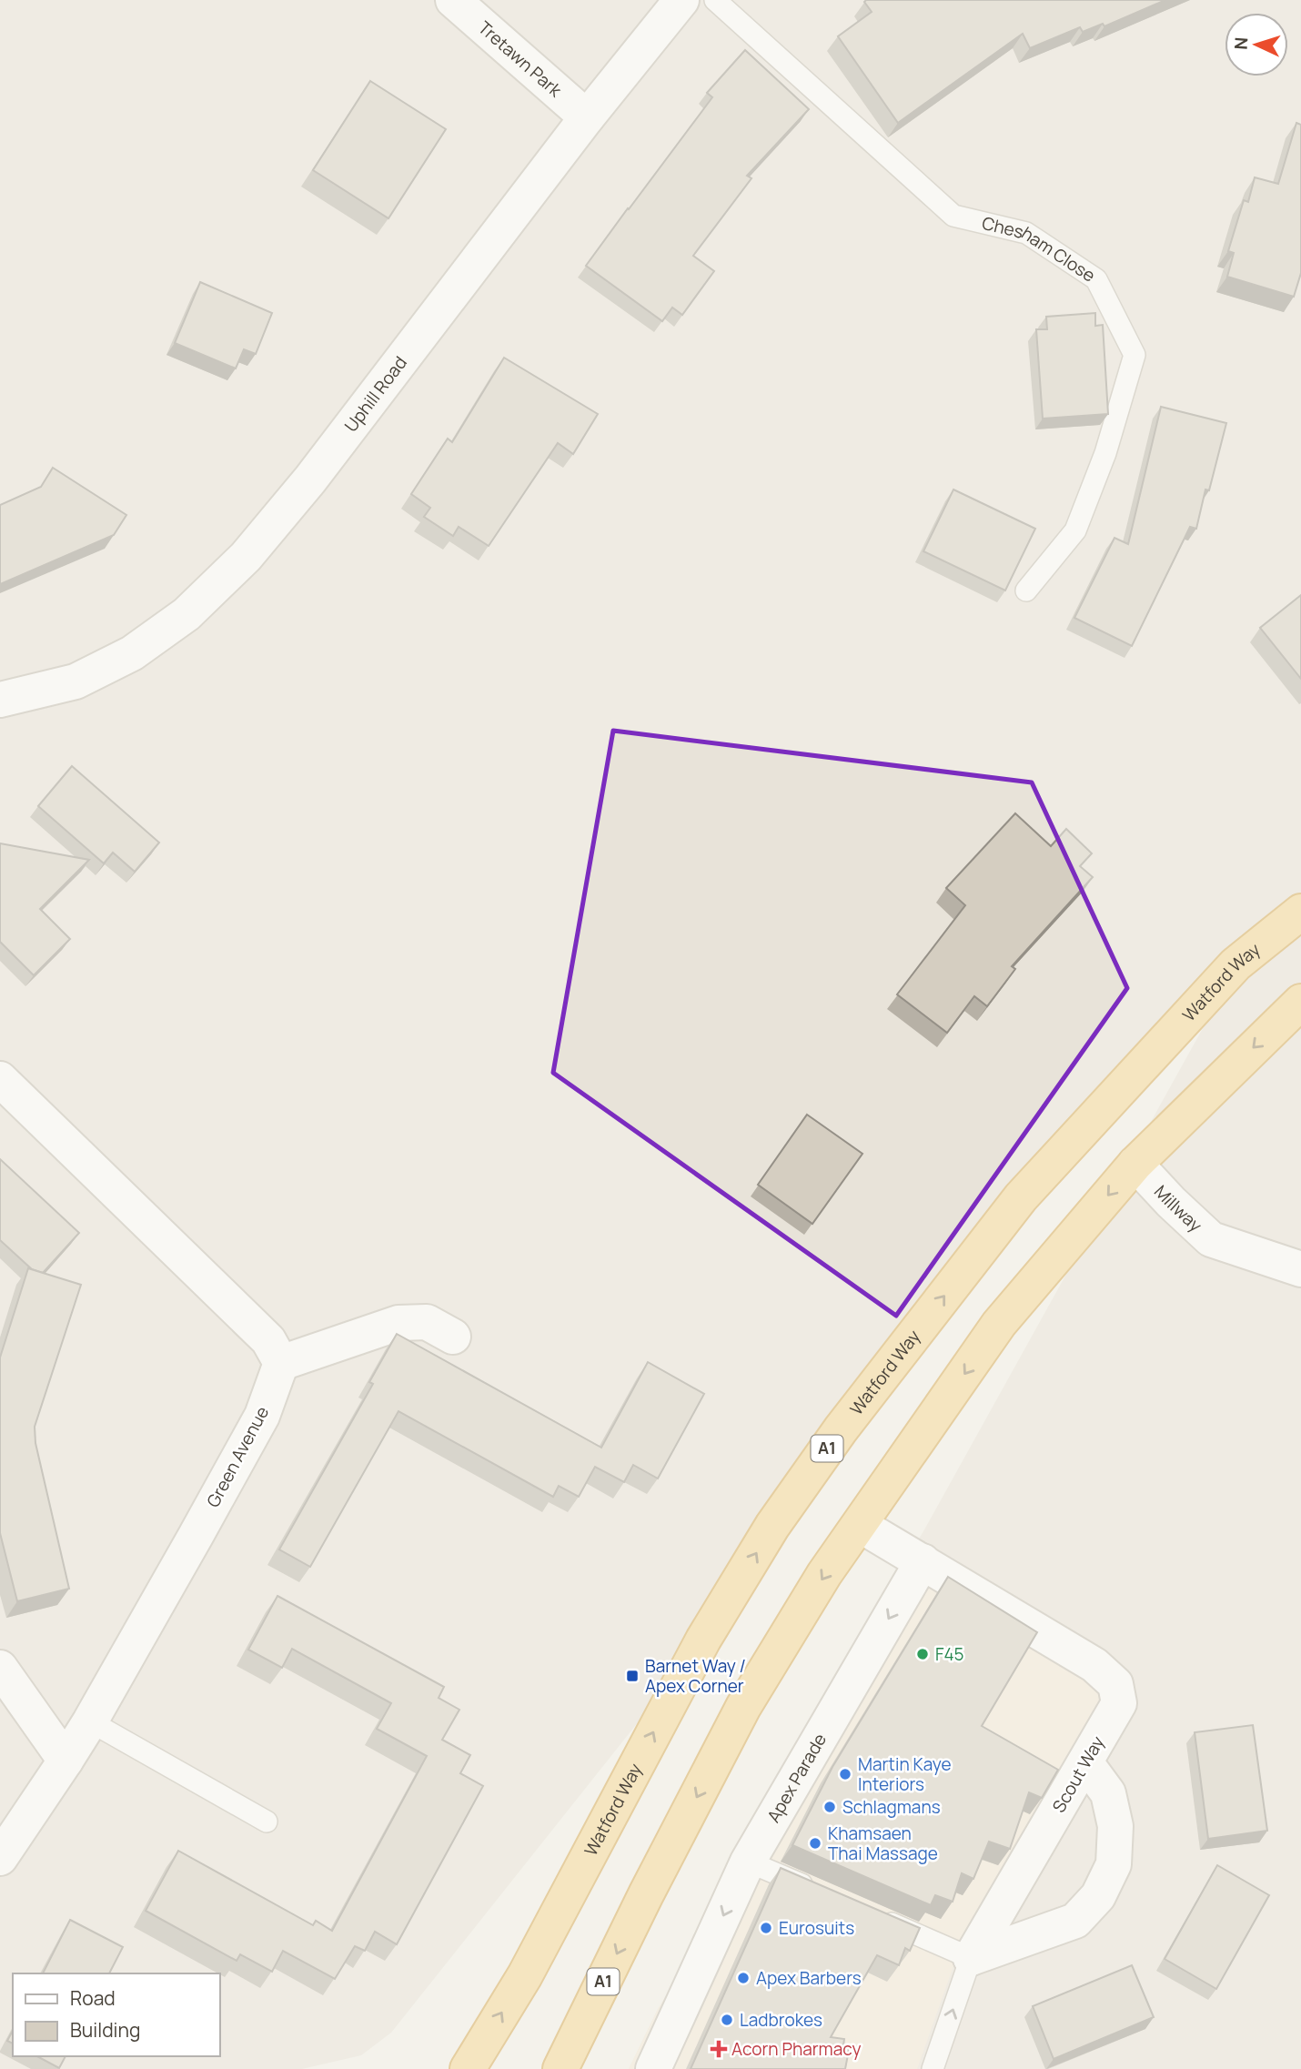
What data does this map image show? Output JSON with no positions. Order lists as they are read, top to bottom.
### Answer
{
  "streets": {
    "highway": ["Watford Way", "A1"],
    "street": [
      "Tretawn Park",
      "Uphill Road",
      "Millway",
      "Green Avenue",
      "Scout Way",
      "Apex Parade"
    ],
    "lane": ["Chesham Close"]
  },
  "crossings": [
    ["Tretawn Park", "Uphill Road"],
    ["Millway", "A1"],
    ["Scout Way", "Apex Parade"]
  ],
  "one_way": ["Apex Parade"],
  "places": {
    "other": [
      "F45",
      "Martin Kaye Interiors",
      "Schlagmans",
      "Khamsaen Thai Massage",
      "Eurosuits",
      "Apex Barbers",
      "Ladbrokes"
    ],
    "transit": ["Barnet Way / Apex Corner"],
    "health": ["Acorn Pharmacy"]
  },
  "legend": ["Road", "Building"],
  "north": "left"
}
